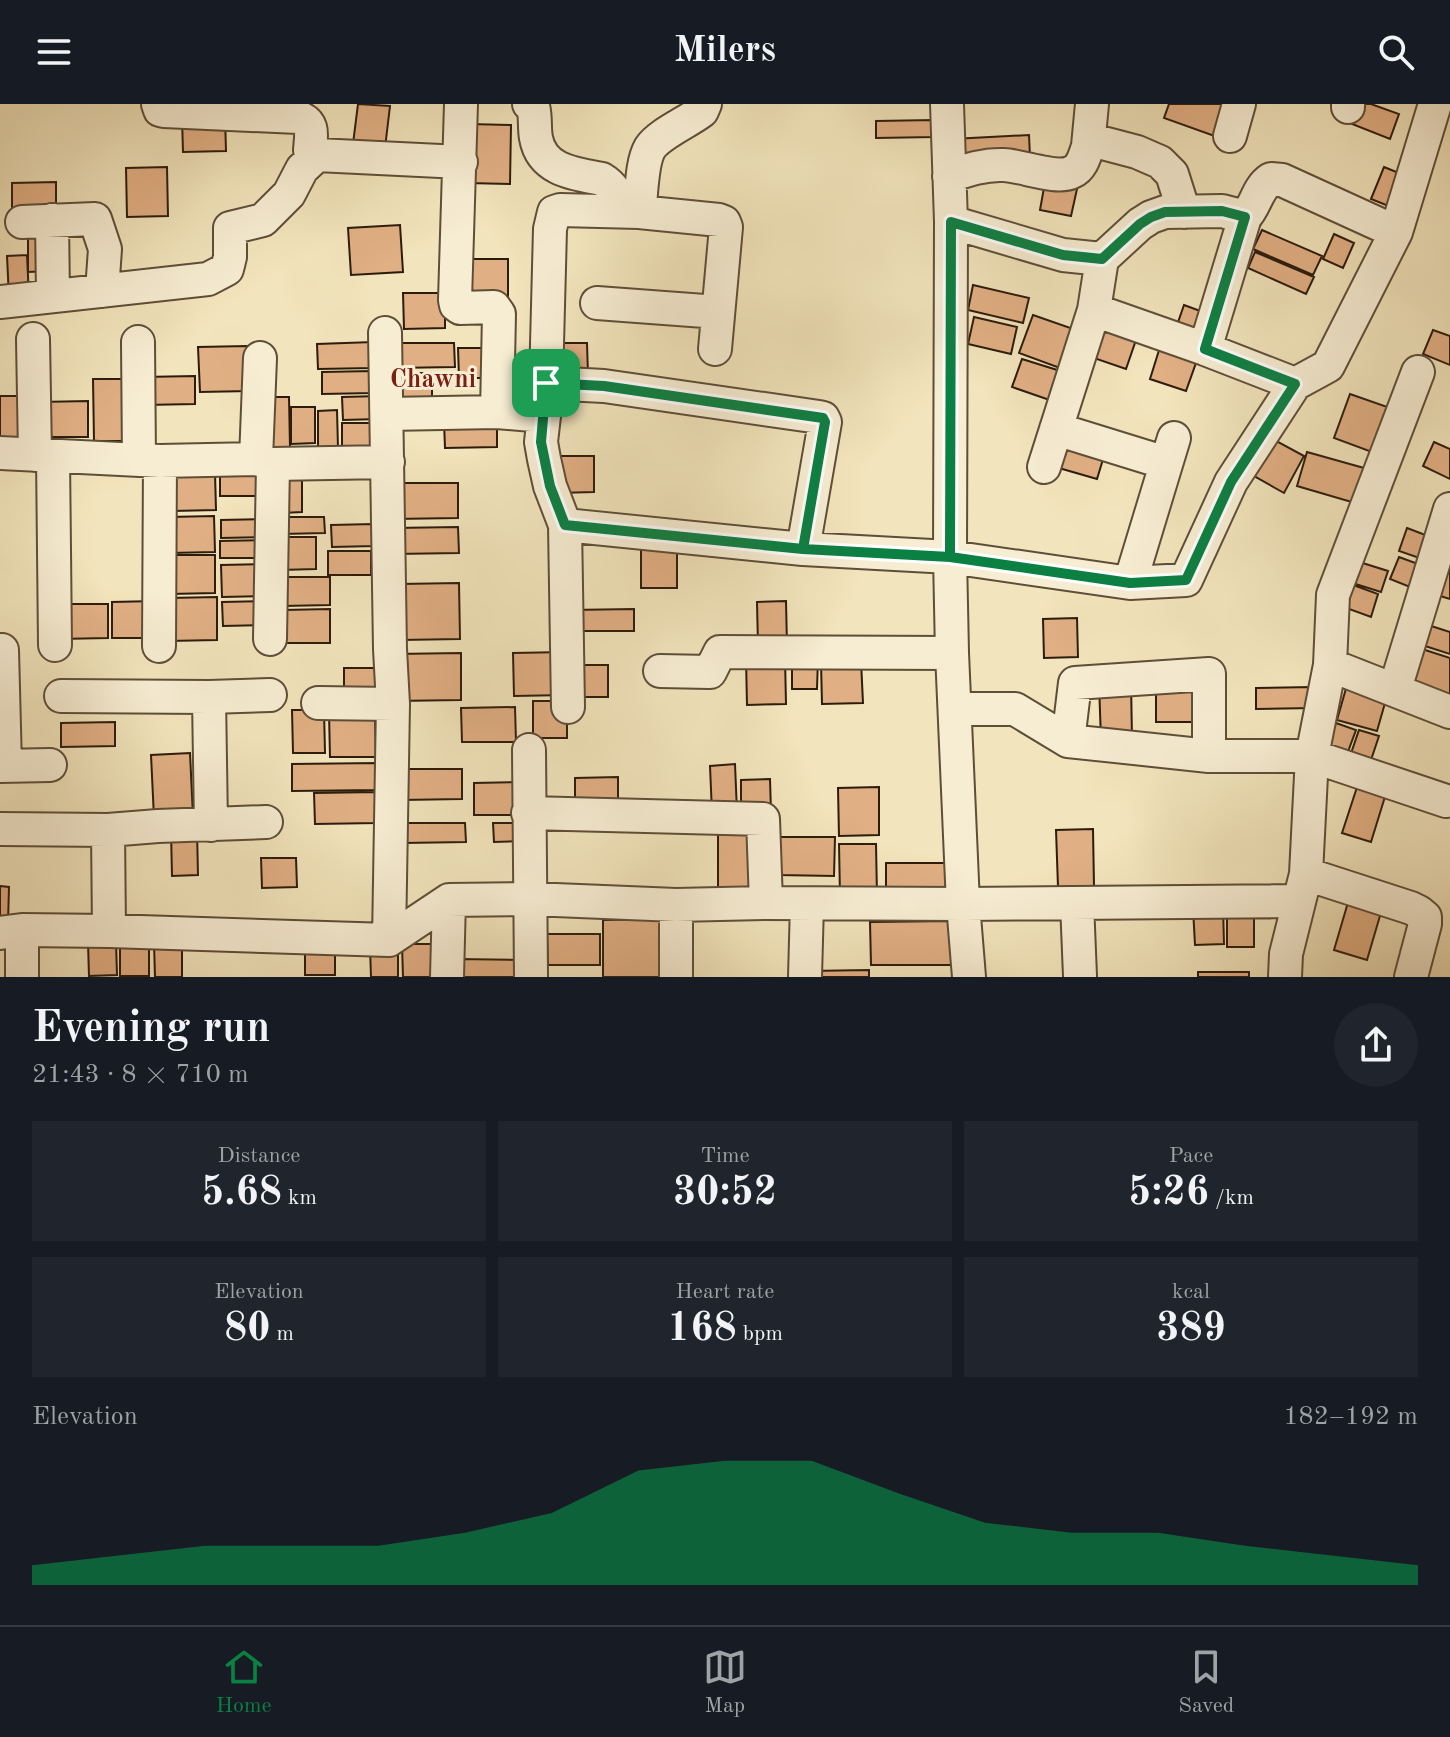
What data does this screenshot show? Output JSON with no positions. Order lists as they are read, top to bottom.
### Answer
{
  "districts": ["Chawni"],
  "page": {
    "header": "Milers",
    "heading": ["Evening run", "21:43 · 8 × 710 m"],
    "stats": [
      ["Distance", "5.68 km"],
      ["Time", "30:52"],
      ["Pace", "5:26 /km"],
      ["Elevation", "80 m"],
      ["Heart rate", "168 bpm"],
      ["kcal", "389"]
    ],
    "chart": ["Elevation", "182–192 m"],
    "tabs": ["Home", "Map", "Saved"]
  }
}
